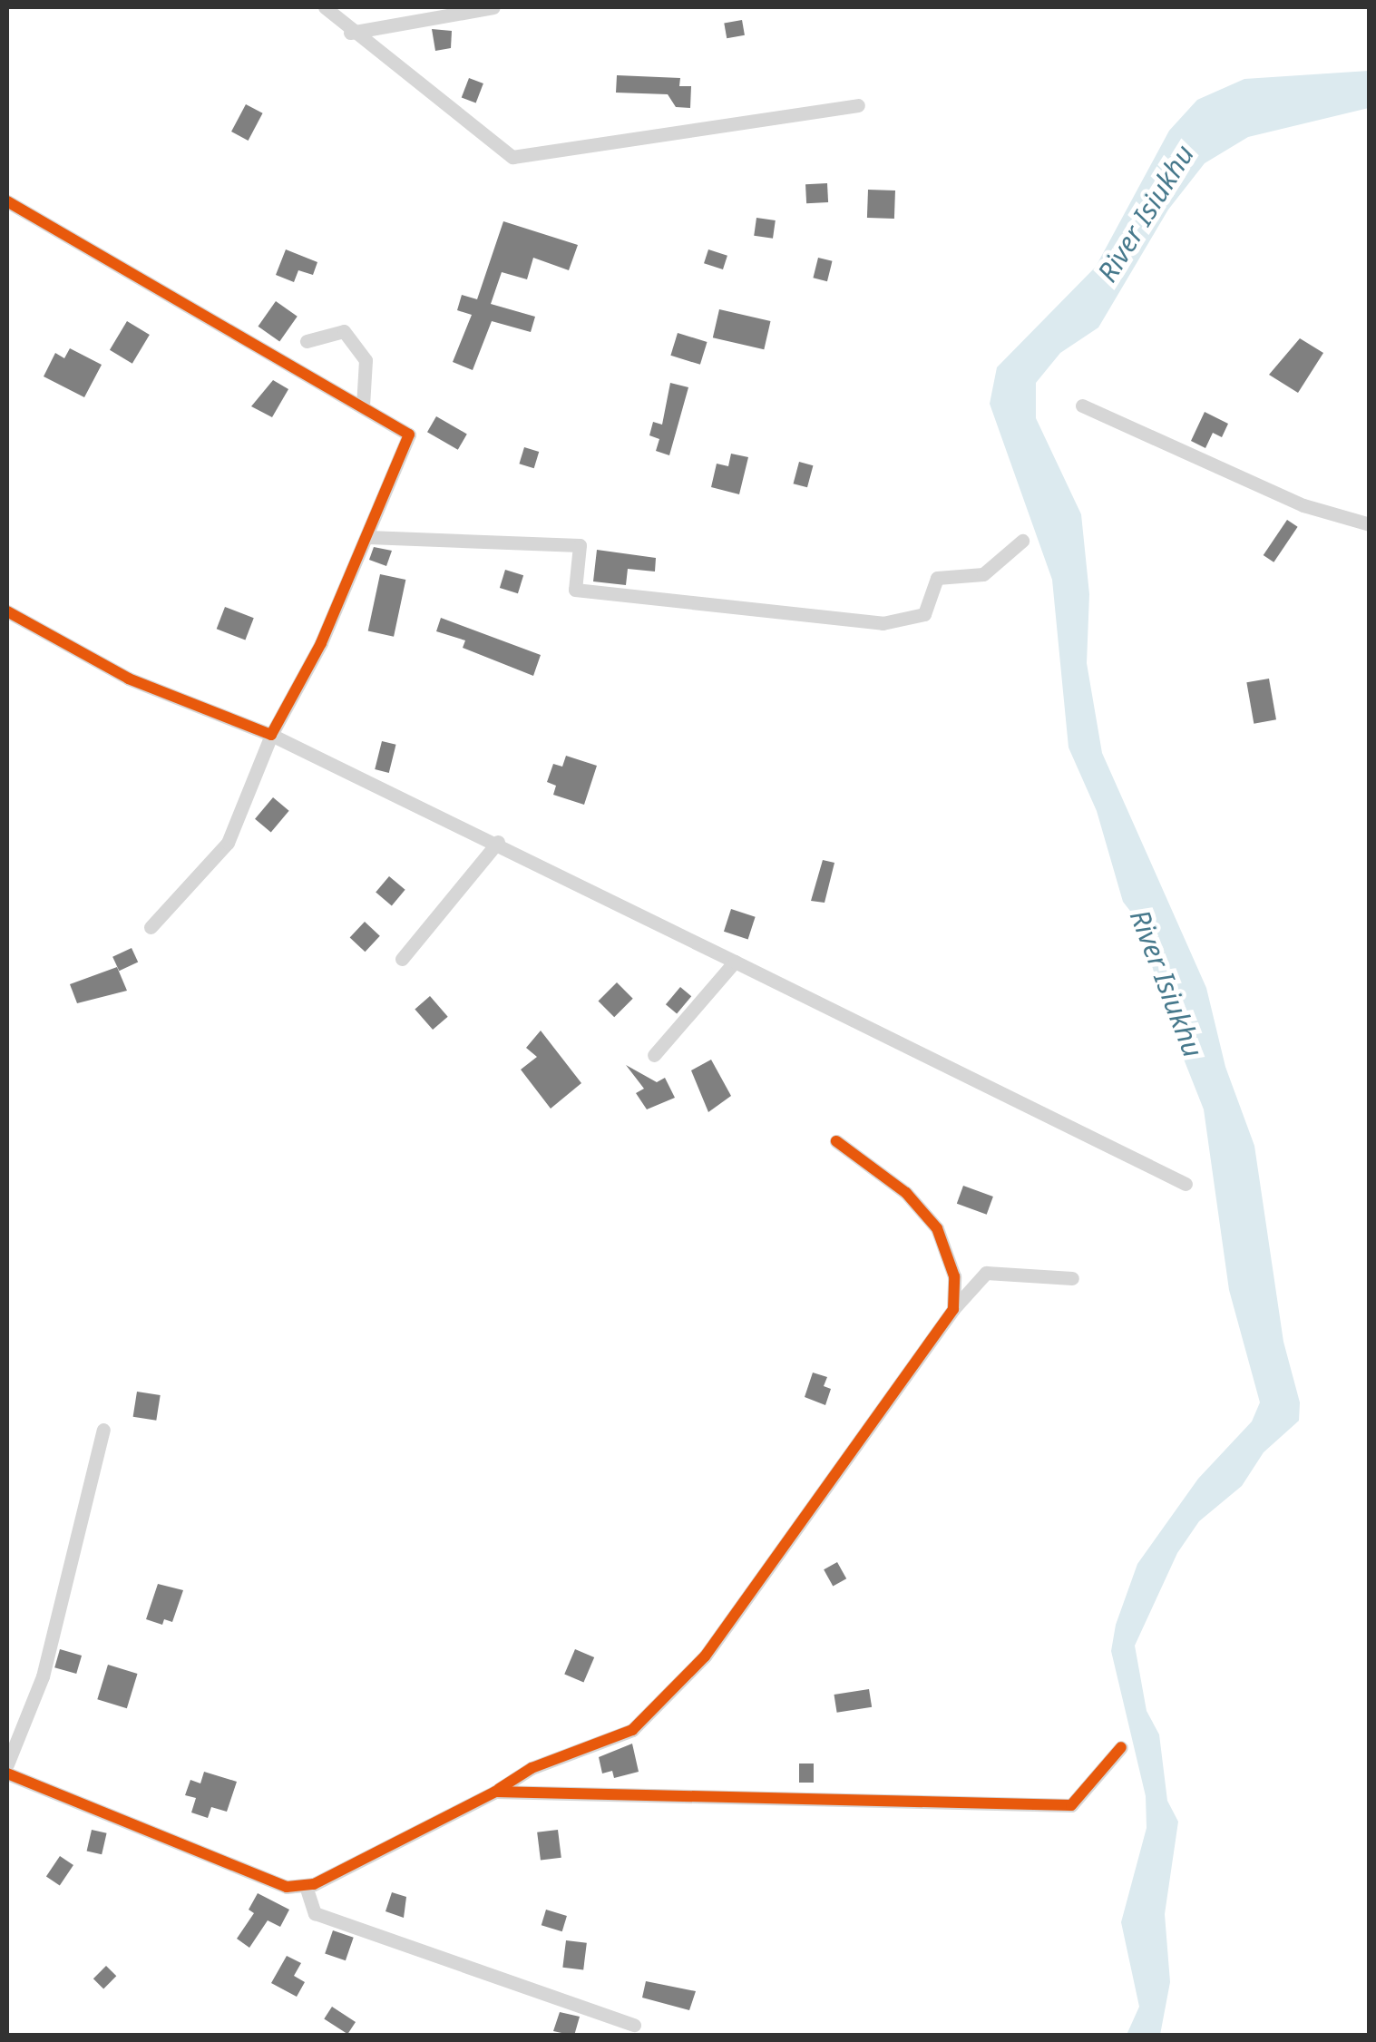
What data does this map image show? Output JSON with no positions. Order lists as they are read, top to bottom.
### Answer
{
  "water": ["River Isiukhu"]
}
